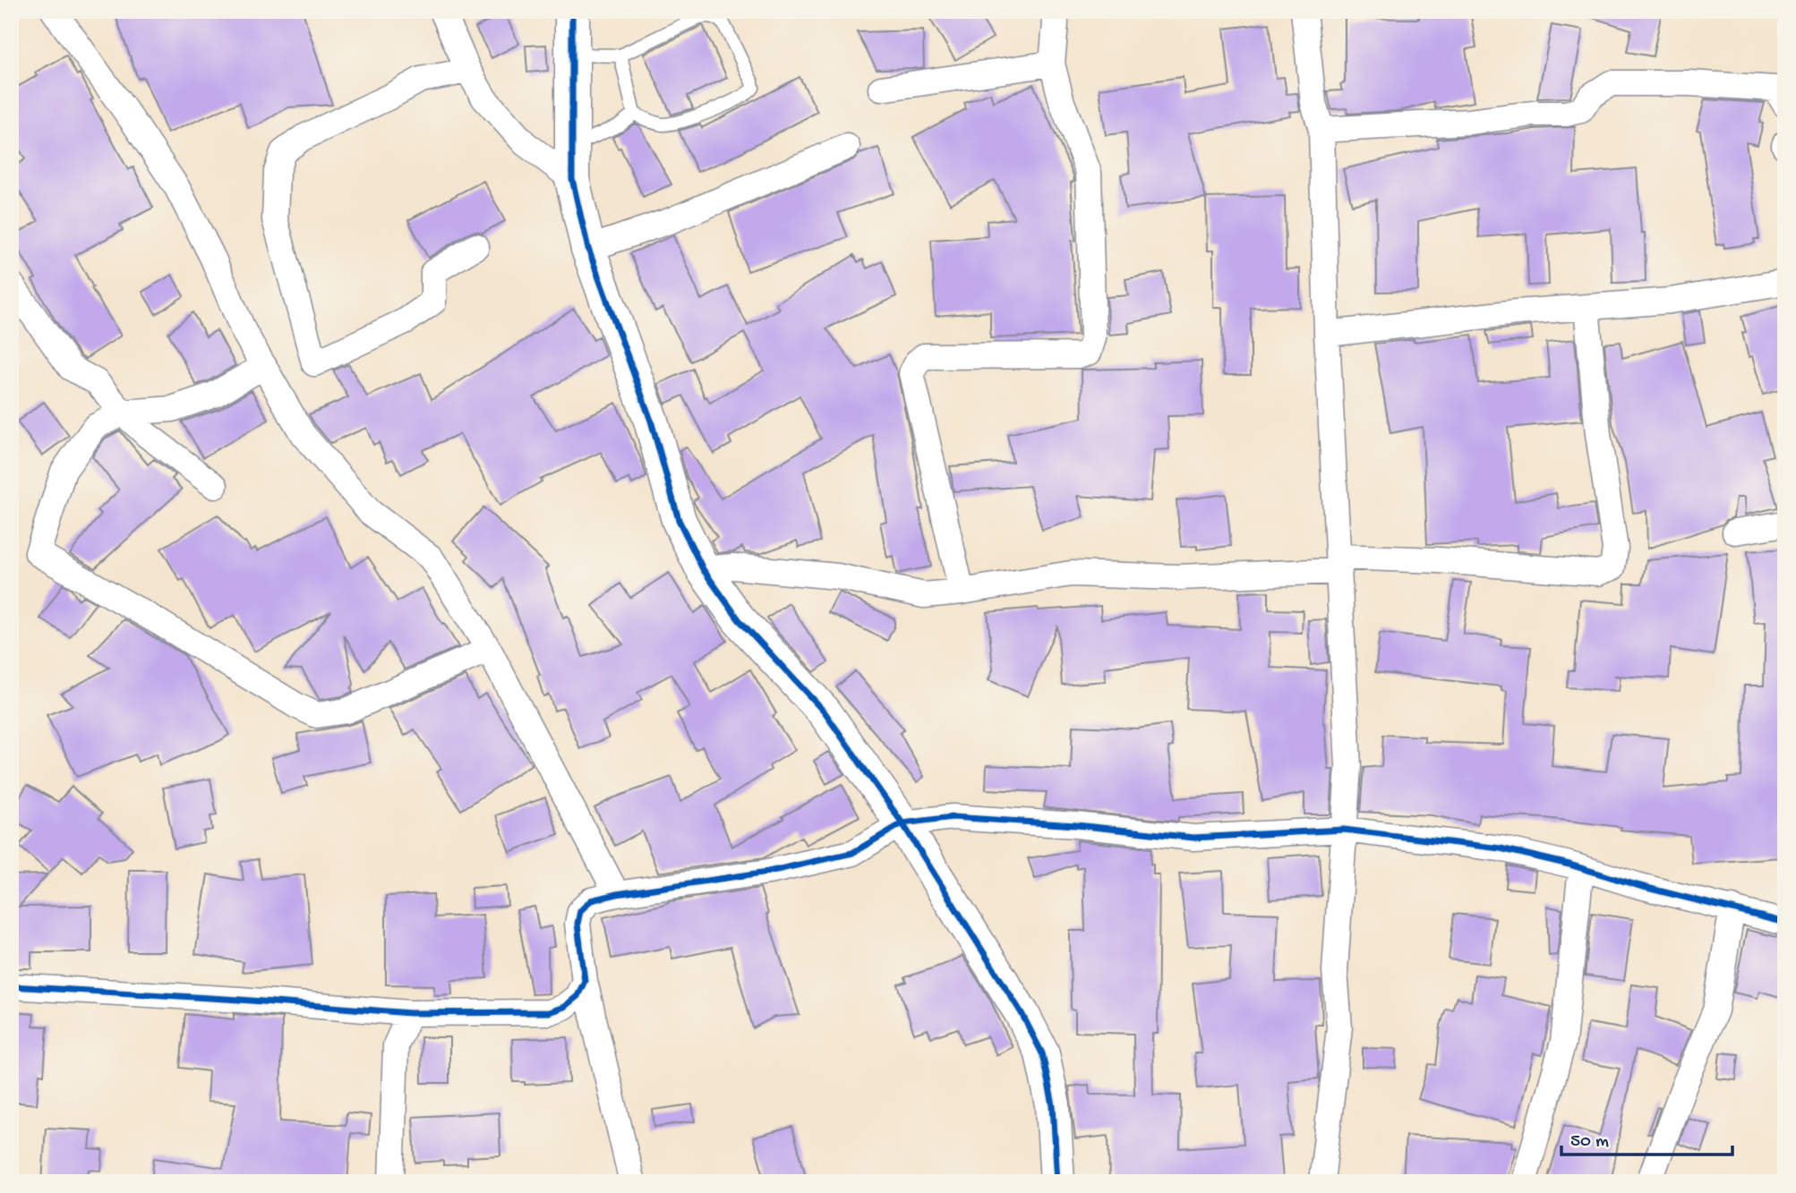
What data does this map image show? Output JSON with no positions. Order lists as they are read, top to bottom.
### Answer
{
  "scale_bar": "50 m"
}
